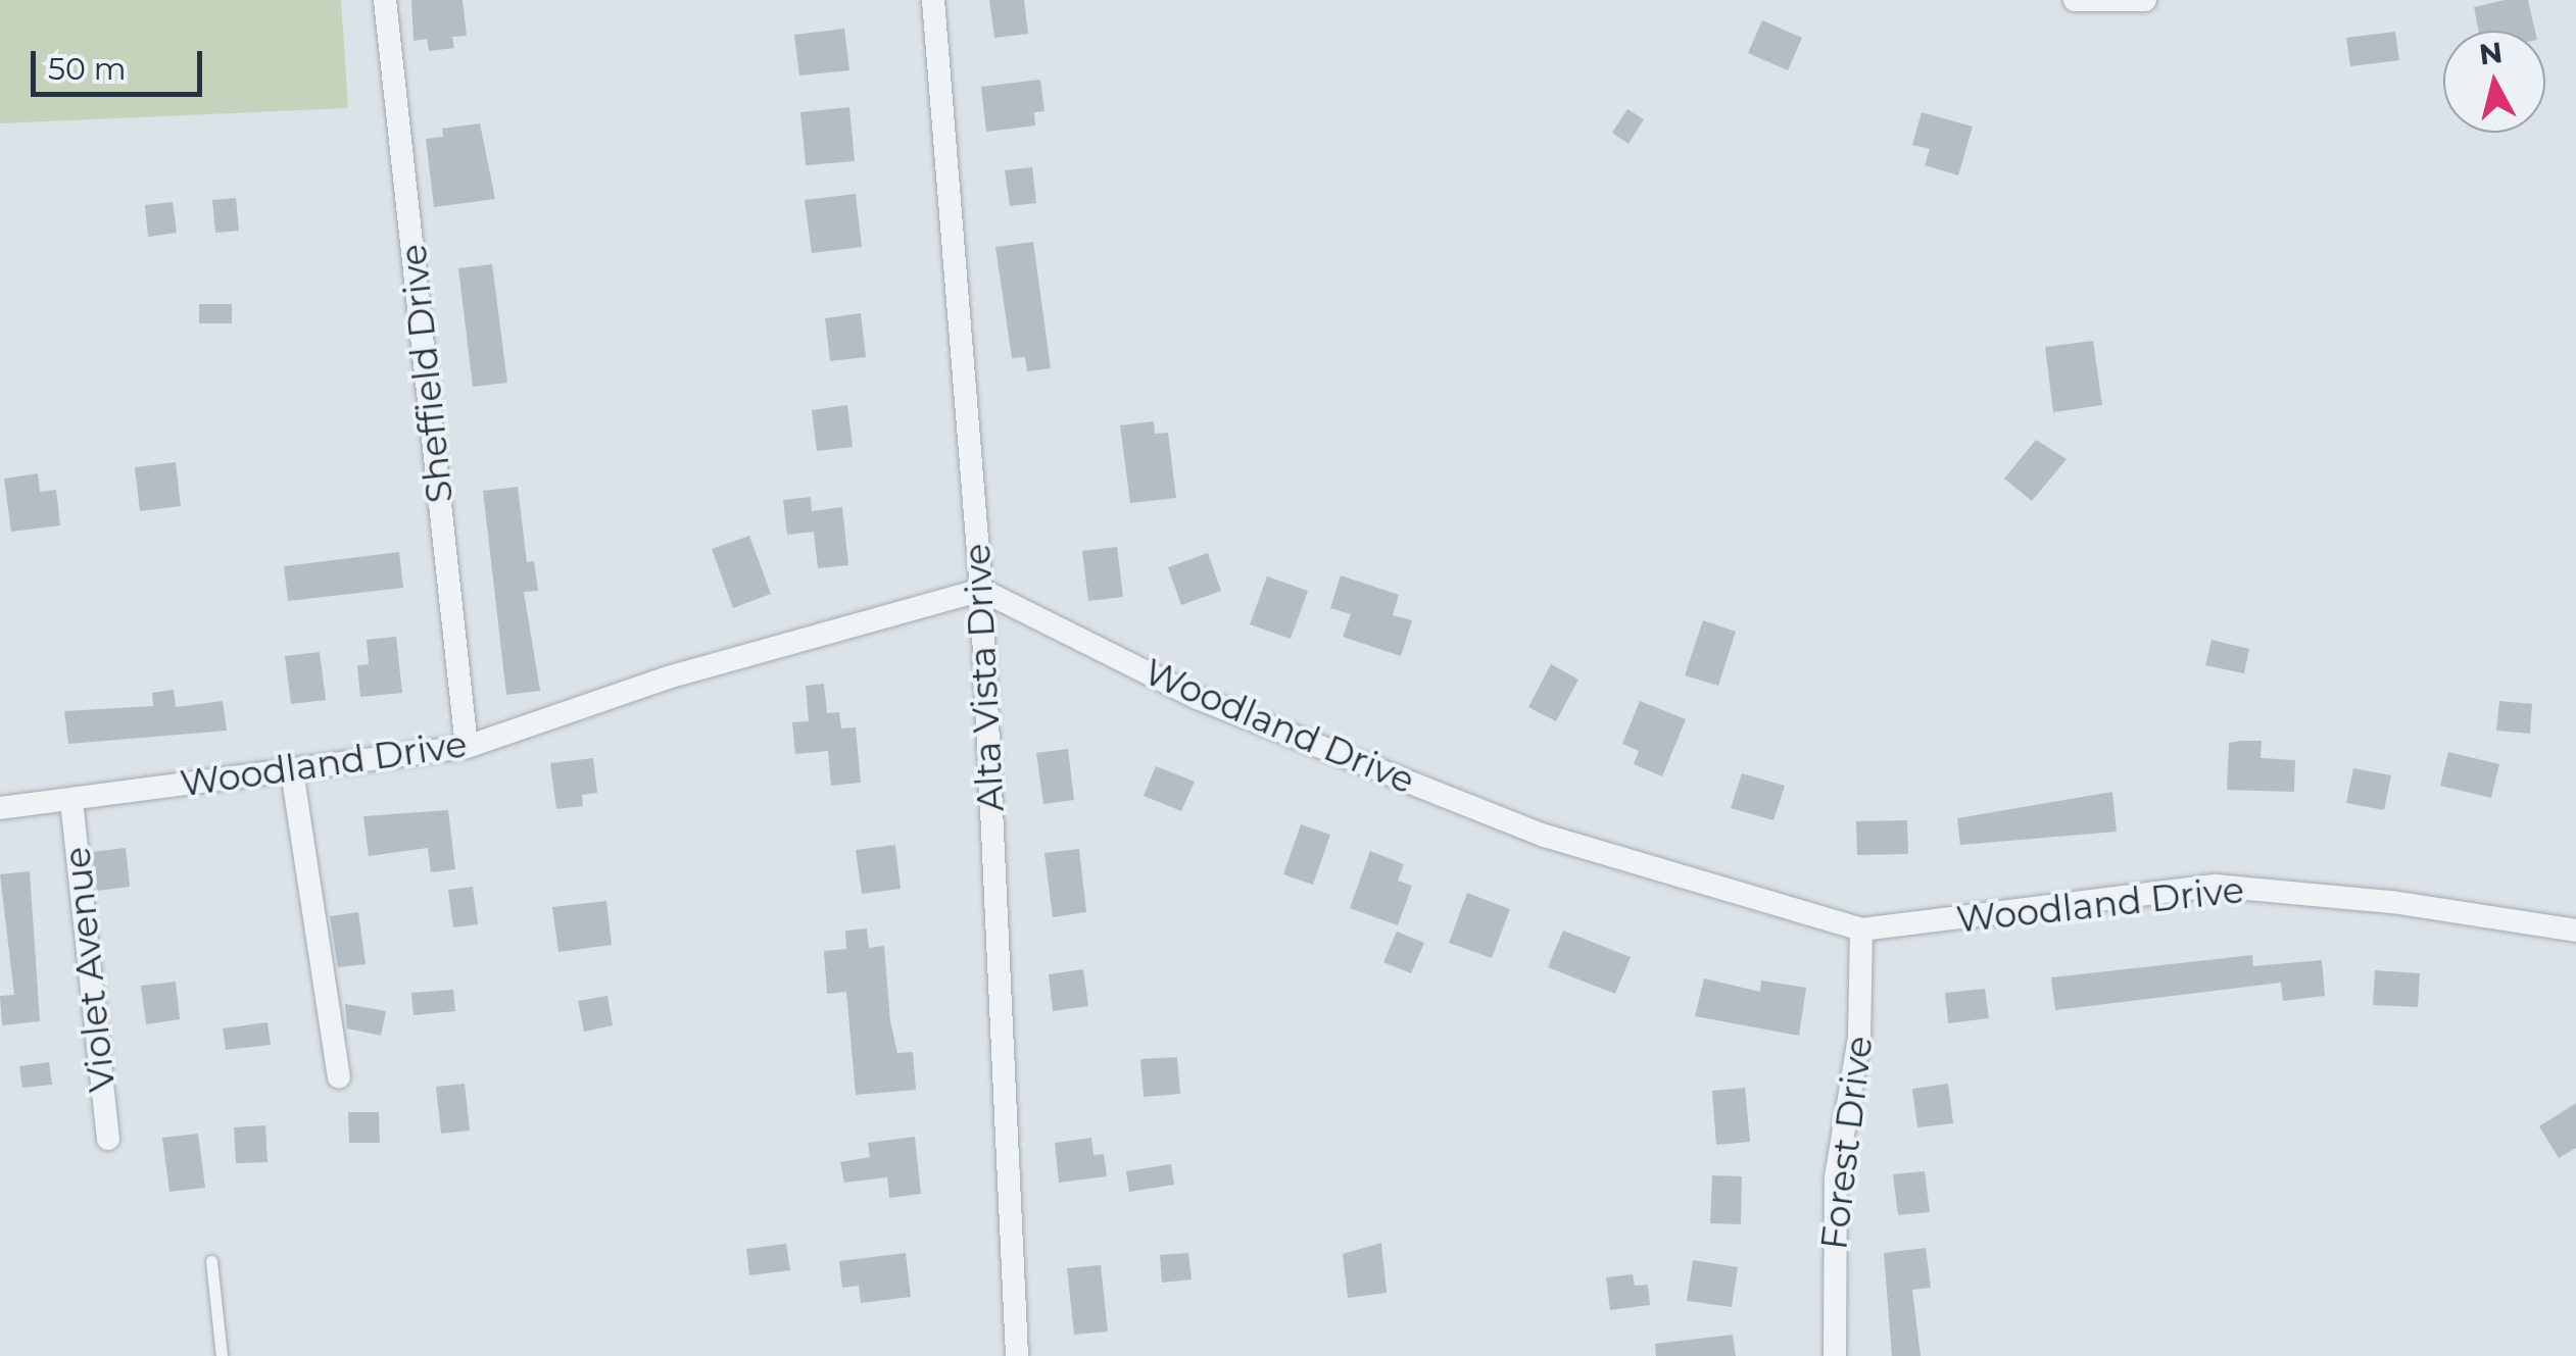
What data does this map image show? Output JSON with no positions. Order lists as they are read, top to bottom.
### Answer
{
  "streets": {
    "street": [
      "Sheffield Drive",
      "Alta Vista Drive",
      "Woodland Drive",
      "Violet Avenue",
      "Forest Drive"
    ]
  },
  "crossings": [
    ["Sheffield Drive", "Woodland Drive"],
    ["Alta Vista Drive", "Woodland Drive"],
    ["Woodland Drive", "Violet Avenue"],
    ["Woodland Drive", "Forest Drive"]
  ],
  "scale_bar": "50 m",
  "north": "top"
}
